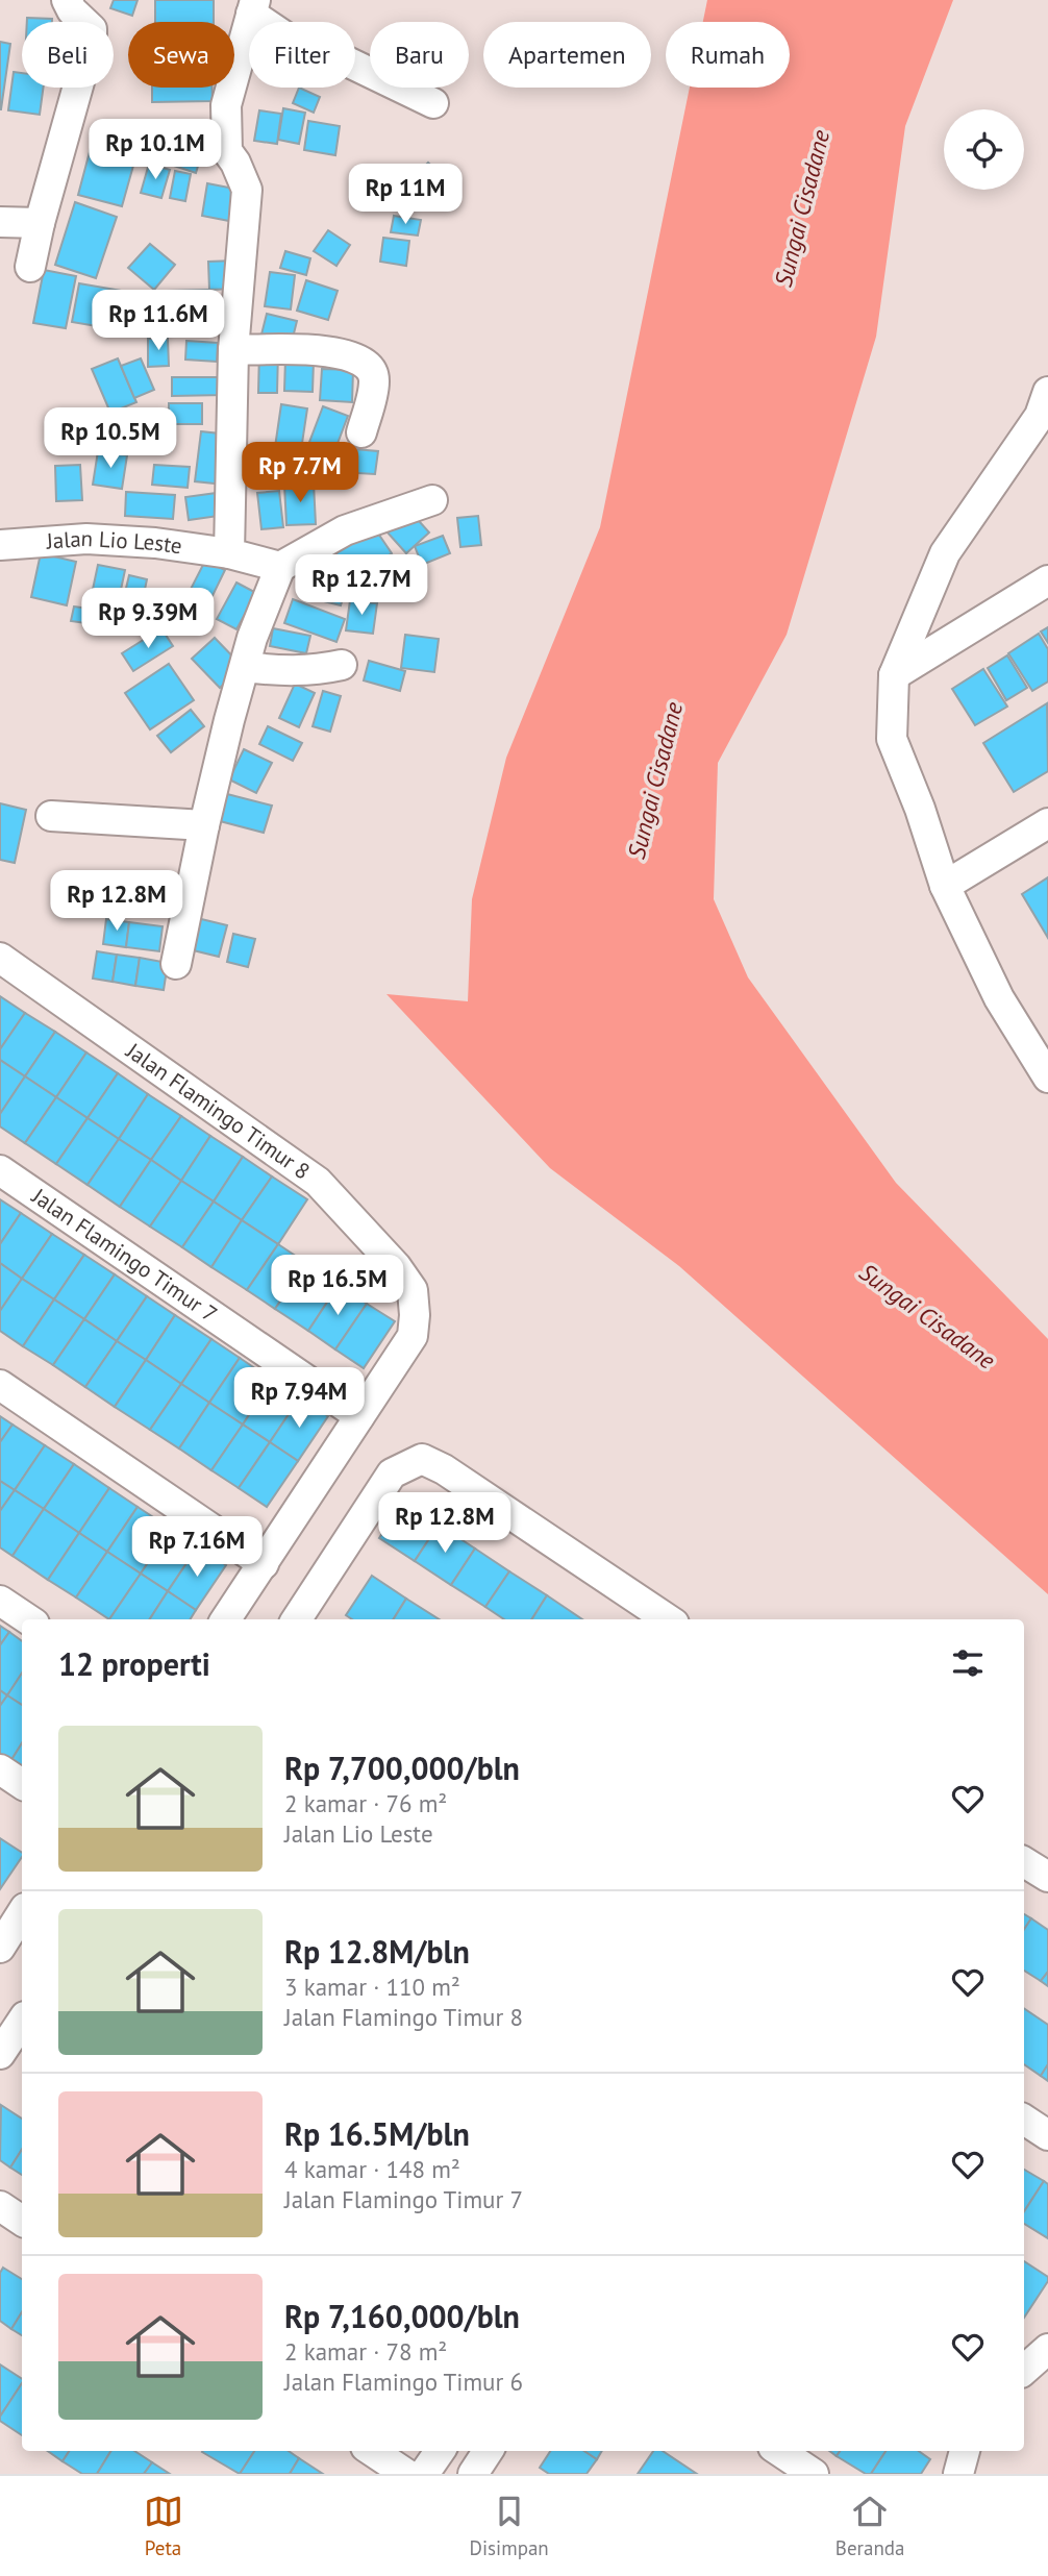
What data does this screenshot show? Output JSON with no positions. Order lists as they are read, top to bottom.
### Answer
{
  "streets": {
    "street": ["Jalan Lio Leste", "Jalan Flamingo Timur 8", "Jalan Flamingo Timur 7"]
  },
  "crossings": [
    ["Jalan Flamingo Timur 8", "Jalan Flamingo Timur 7"]
  ],
  "water": ["Sungai Cisadane"],
  "page": {
    "chip": [
      "Beli",
      "Sewa",
      "Filter",
      "Baru",
      "Apartemen",
      "Rumah"
    ],
    "price": [
      "Rp 10.1M",
      "Rp 11M",
      "Rp 11.6M",
      "Rp 10.5M",
      "Rp 7.7M",
      "Rp 12.7M",
      "Rp 9.39M",
      "Rp 12.8M",
      "Rp 16.5M",
      "Rp 7.94M",
      "Rp 12.8M",
      "Rp 7.16M"
    ],
    "heading": "12 properti",
    "list": [
      {
        "name": "Rp 7,700,000/bln",
        "note": "2 kamar · 76 m² · Jalan Lio Leste"
      },
      {
        "name": "Rp 12.8M/bln",
        "note": "3 kamar · 110 m² · Jalan Flamingo Timur 8"
      },
      {
        "name": "Rp 16.5M/bln",
        "note": "4 kamar · 148 m² · Jalan Flamingo Timur 7"
      },
      {
        "name": "Rp 7,160,000/bln",
        "note": "2 kamar · 78 m² · Jalan Flamingo Timur 6"
      }
    ],
    "tabs": ["Peta", "Disimpan", "Beranda"]
  }
}
